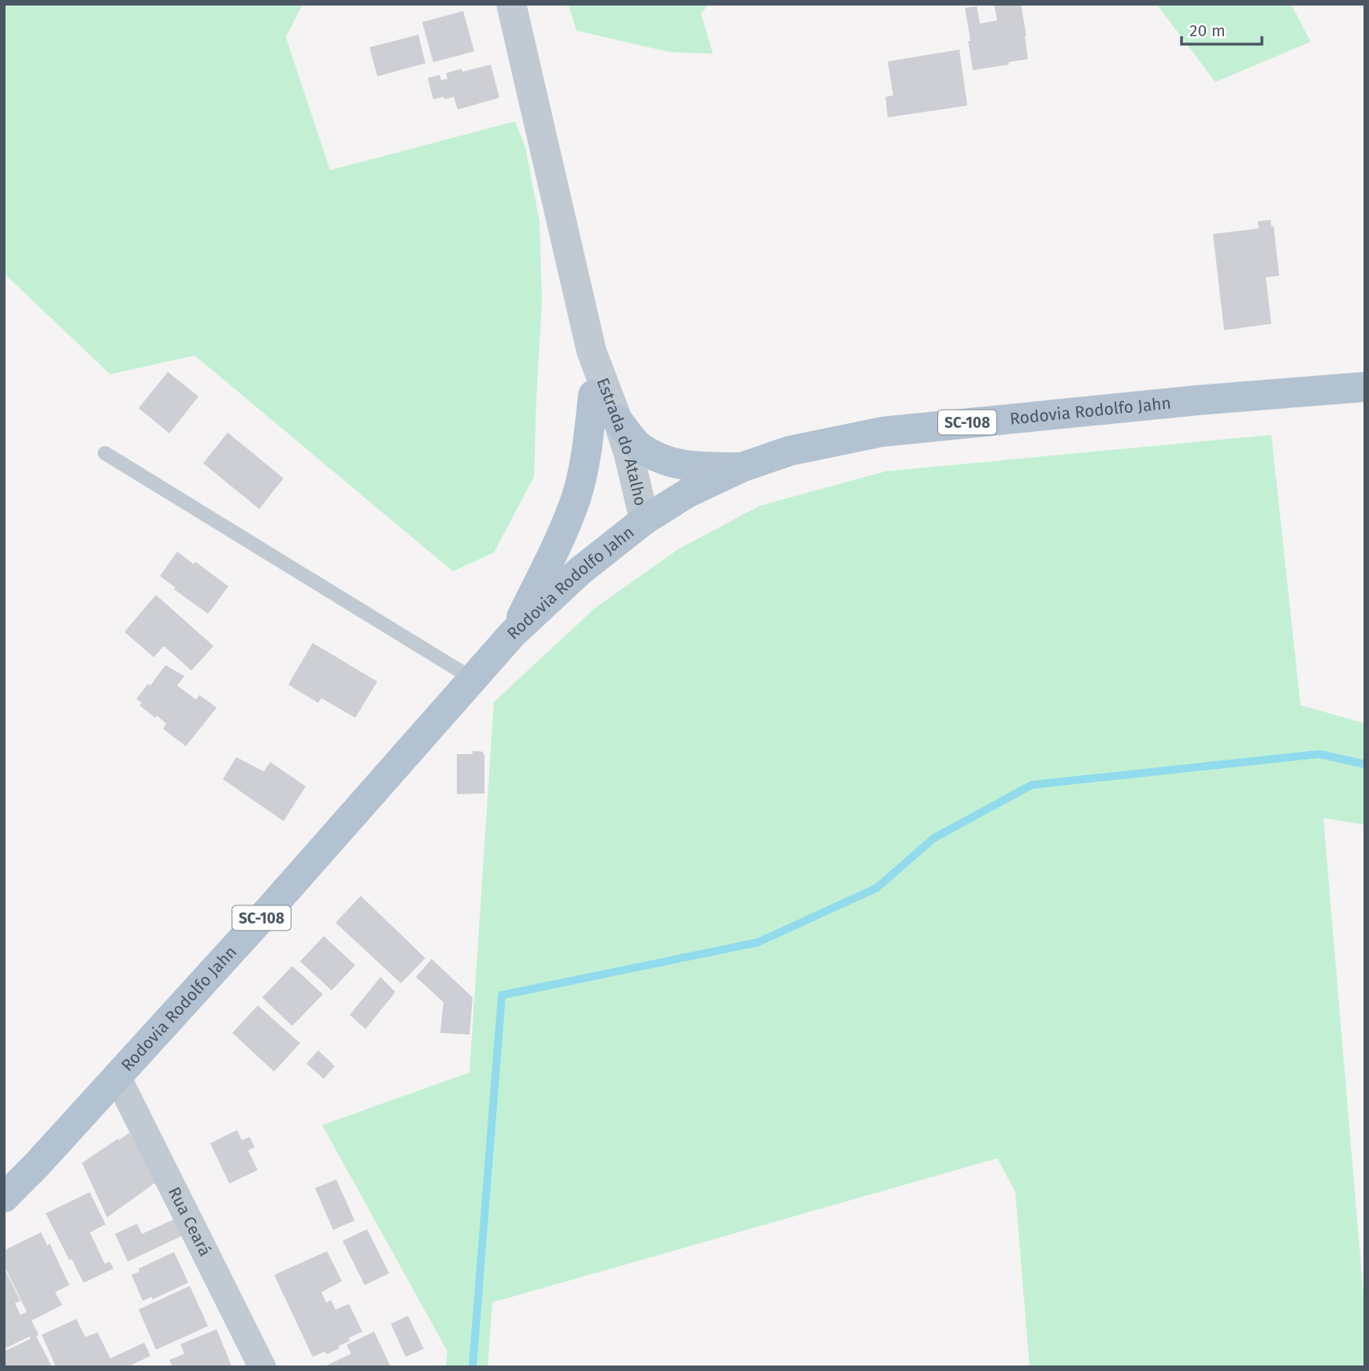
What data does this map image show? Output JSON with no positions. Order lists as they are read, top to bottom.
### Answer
{
  "streets": {
    "main road": ["Rodovia Rodolfo Jahn", "SC-108"],
    "street": ["Estrada do Atalho", "Rua Ceará"]
  },
  "crossings": [
    ["Rodovia Rodolfo Jahn", "Estrada do Atalho"],
    ["Rodovia Rodolfo Jahn", "Rua Ceará"]
  ],
  "scale_bar": "20 m"
}
